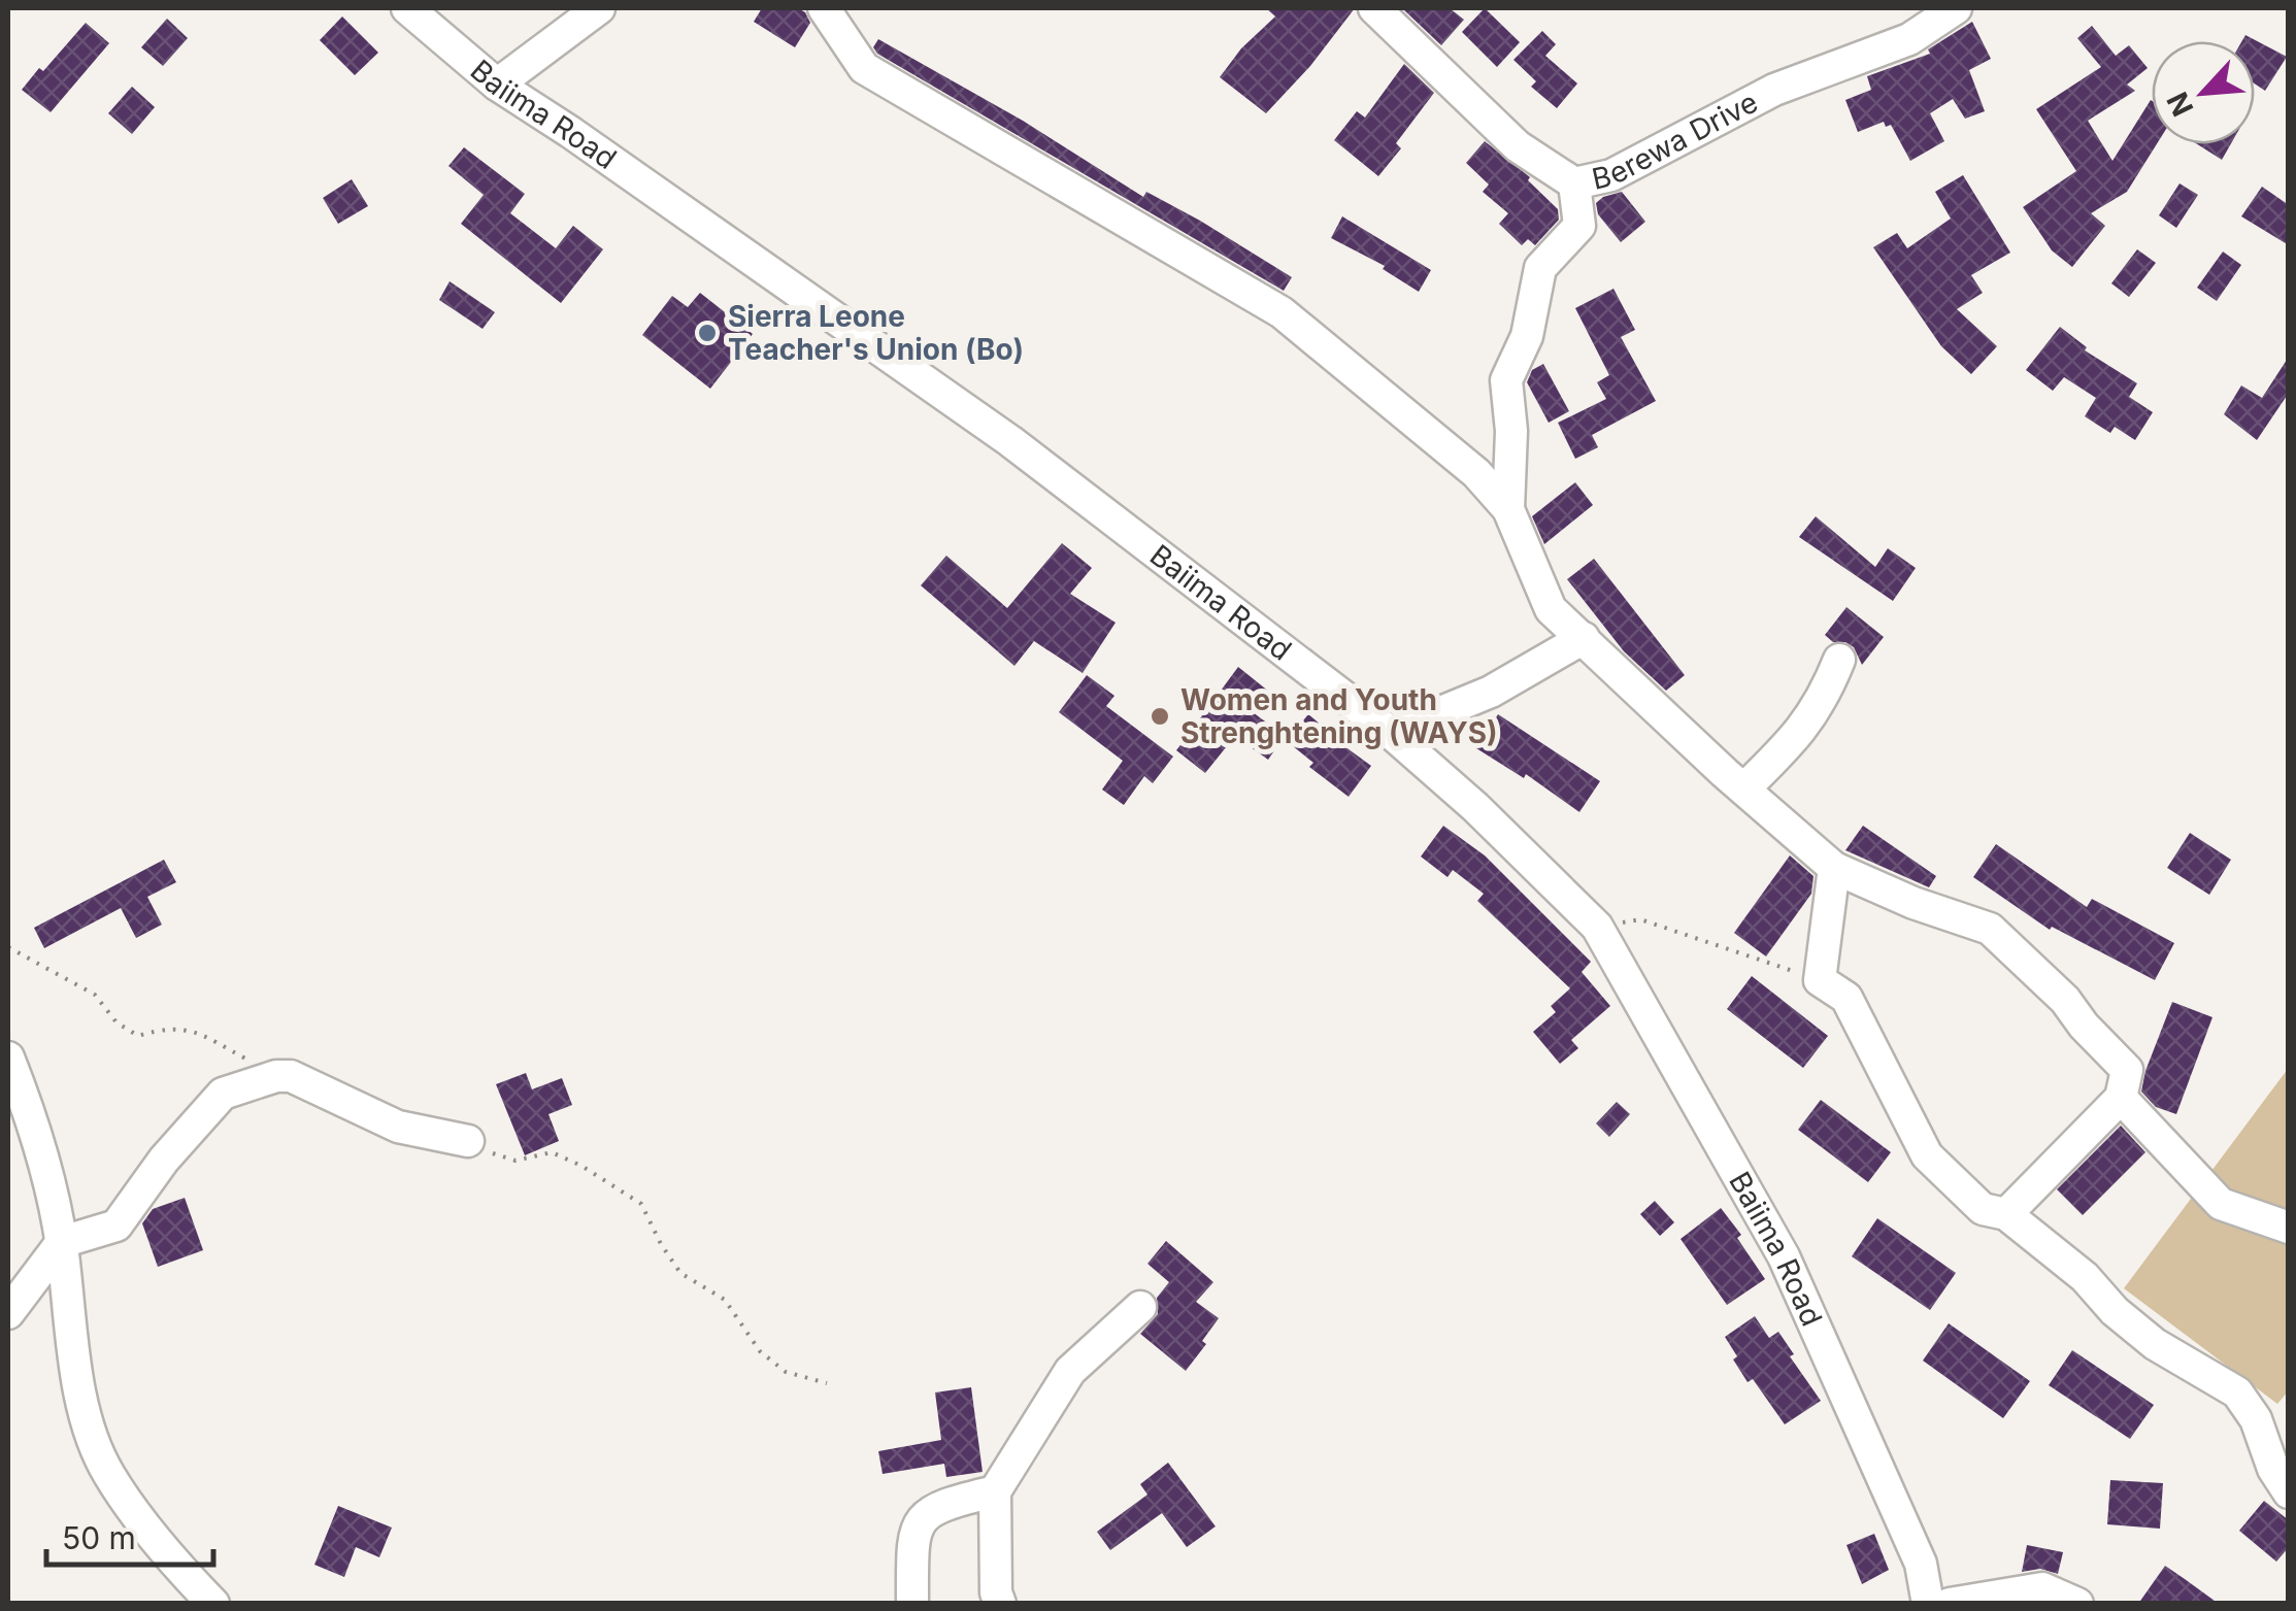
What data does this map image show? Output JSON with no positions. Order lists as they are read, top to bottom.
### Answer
{
  "streets": {
    "street": ["Baiima Road", "Berewa Drive"]
  },
  "places": ["Sierra Leone Teacher's Union (Bo)", "Women and Youth Strenghtening (WAYS)"],
  "scale_bar": "50 m",
  "north": "bottom left"
}
